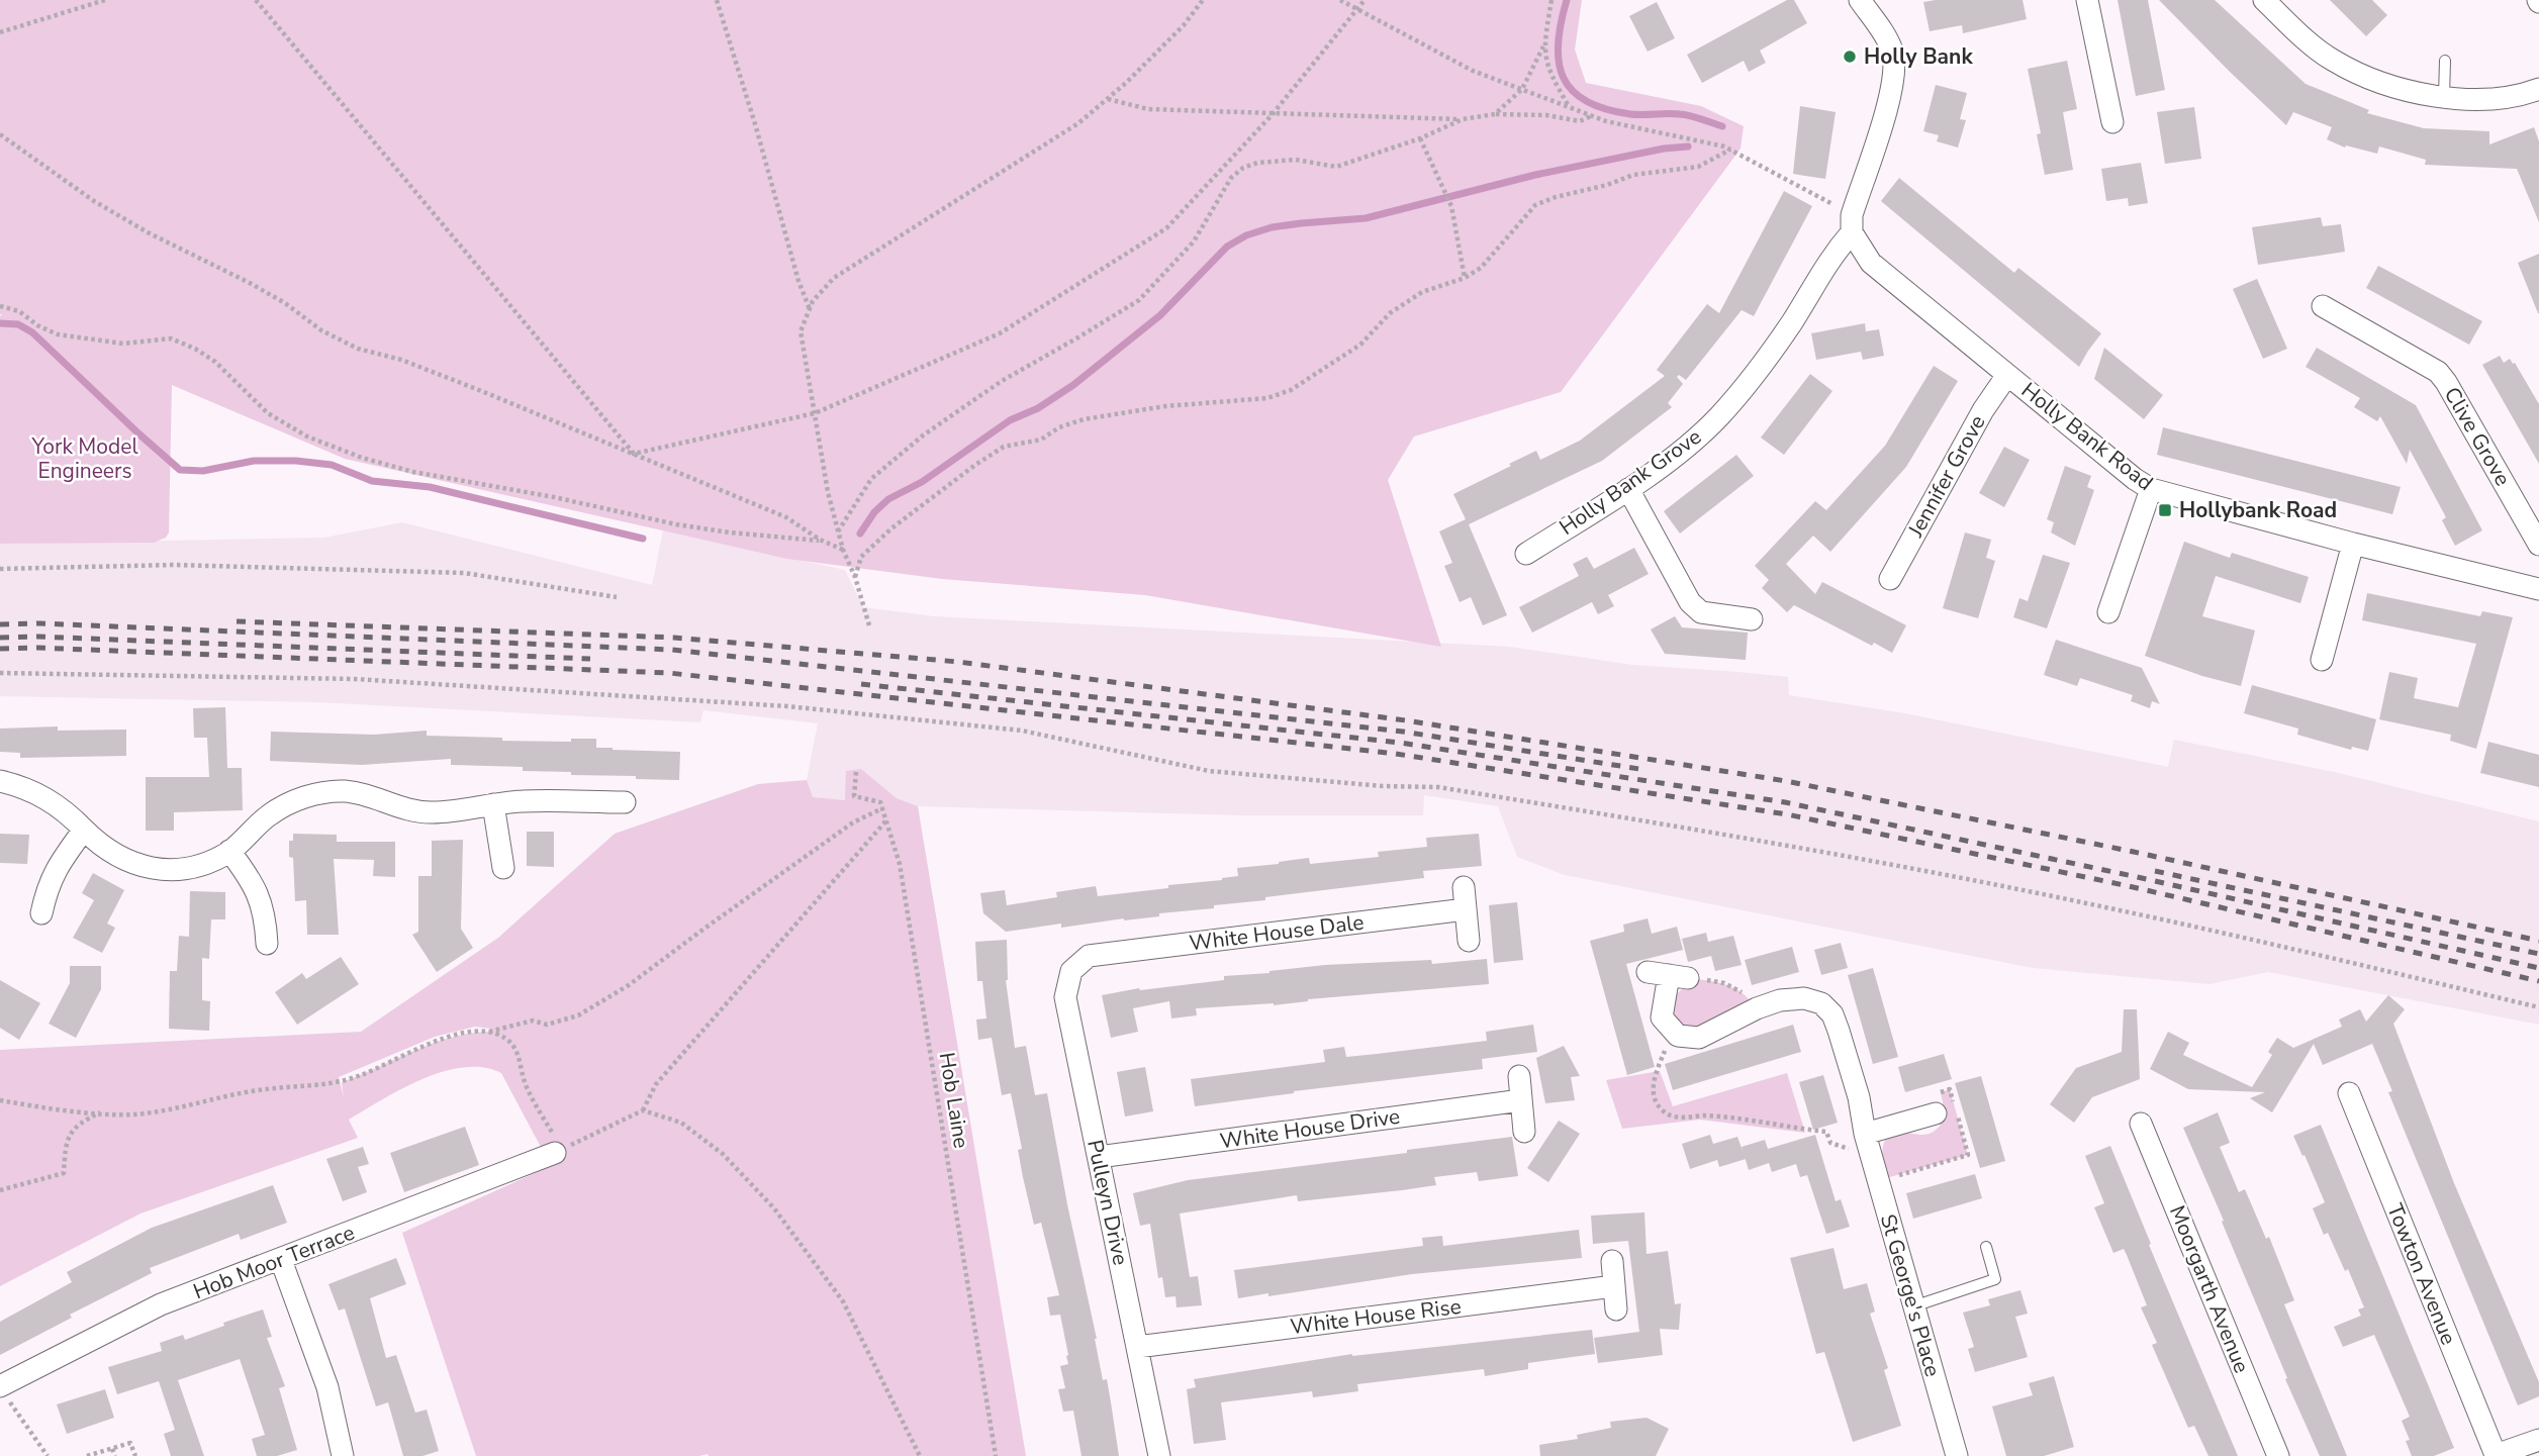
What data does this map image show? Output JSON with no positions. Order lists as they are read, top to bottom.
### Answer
{
  "streets": {
    "street": [
      "Holly Bank Road",
      "Clive Grove",
      "Jennifer Grove",
      "Holly Bank Grove",
      "White House Dale",
      "White House Drive",
      "Pulleyn Drive",
      "Hob Moor Terrace",
      "Towton Avenue",
      "Moorgarth Avenue",
      "St George's Place",
      "White House Rise"
    ],
    "path": ["Hob Laine"]
  },
  "crossings": [
    ["Holly Bank Road", "Jennifer Grove"],
    ["Holly Bank Road", "Holly Bank Grove"],
    ["White House Dale", "Pulleyn Drive"],
    ["White House Drive", "Pulleyn Drive"],
    ["Pulleyn Drive", "White House Rise"]
  ],
  "parks": ["York Model Engineers"],
  "places": {
    "other": ["Holly Bank"],
    "transit": ["Hollybank Road"]
  }
}
